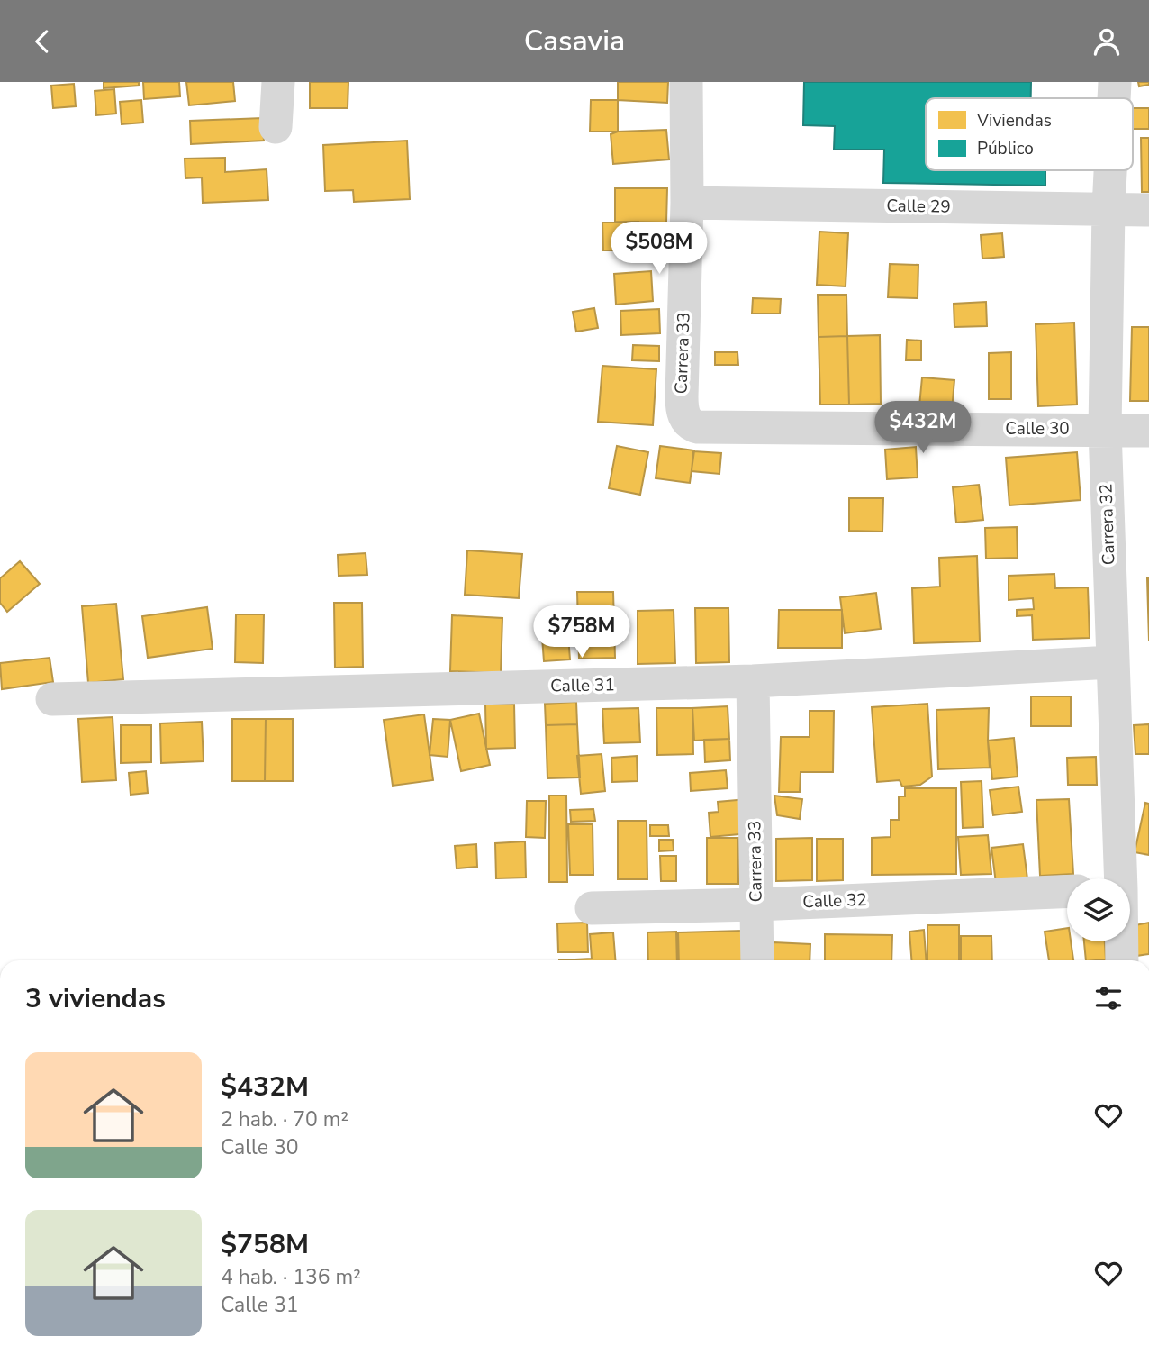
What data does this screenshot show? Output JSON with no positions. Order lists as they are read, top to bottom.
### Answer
{
  "streets": {
    "street": [
      "Calle 29",
      "Carrera 33",
      "Calle 30",
      "Carrera 32",
      "Calle 31",
      "Calle 32"
    ]
  },
  "crossings": [
    ["Calle 29", "Carrera 33"],
    ["Calle 29", "Carrera 32"],
    ["Carrera 33", "Calle 30"],
    ["Carrera 33", "Calle 31"],
    ["Carrera 33", "Calle 32"],
    ["Calle 30", "Carrera 32"],
    ["Carrera 32", "Calle 31"]
  ],
  "legend": ["Viviendas", "Público"],
  "page": {
    "header": "Casavia",
    "price": ["$508M", "$432M", "$758M"],
    "heading": "3 viviendas",
    "list": [
      {
        "name": "$432M",
        "note": "2 hab. · 70 m² · Calle 30"
      },
      {
        "name": "$758M",
        "note": "4 hab. · 136 m² · Calle 31"
      }
    ]
  }
}
